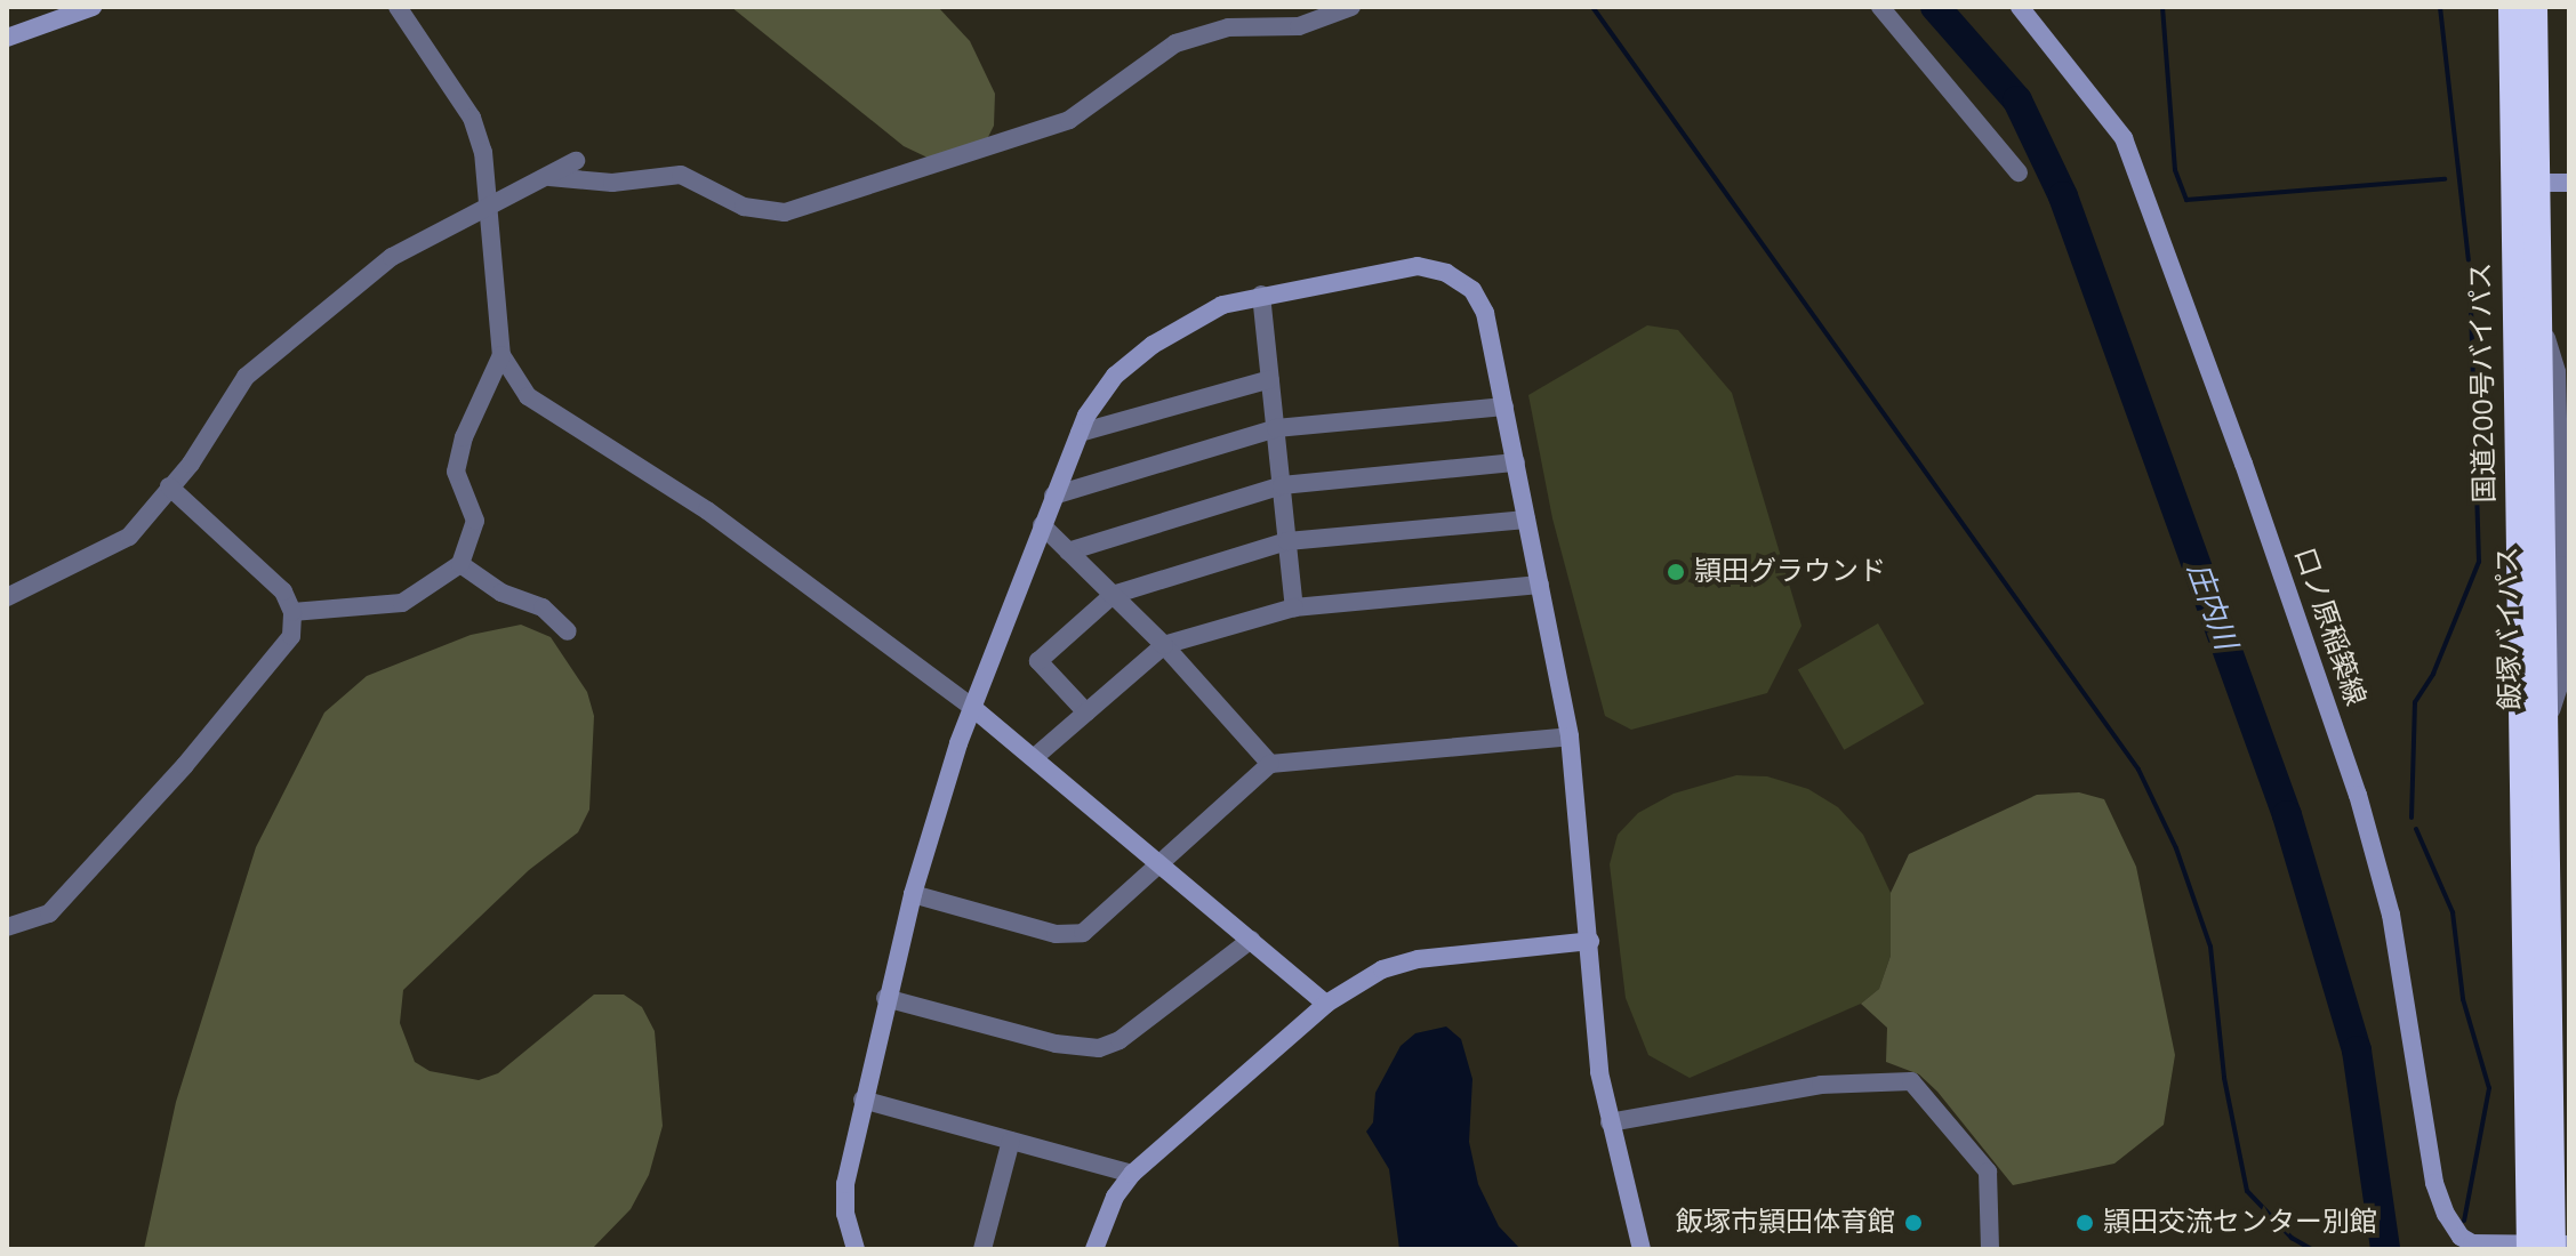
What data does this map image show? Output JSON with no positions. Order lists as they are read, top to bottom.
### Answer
{
  "streets": {
    "highway": ["国道200号バイパス", "飯塚バイパス"],
    "street": ["口ノ原稲築線"]
  },
  "crossings": [
    ["国道200号バイパス", "口ノ原稲築線"],
    ["国道200号バイパス", "飯塚バイパス"],
    ["口ノ原稲築線", "飯塚バイパス"]
  ],
  "water": ["庄内川"],
  "places": ["頴田グラウンド", "飯塚市頴田体育館", "頴田交流センター別館"]
}
